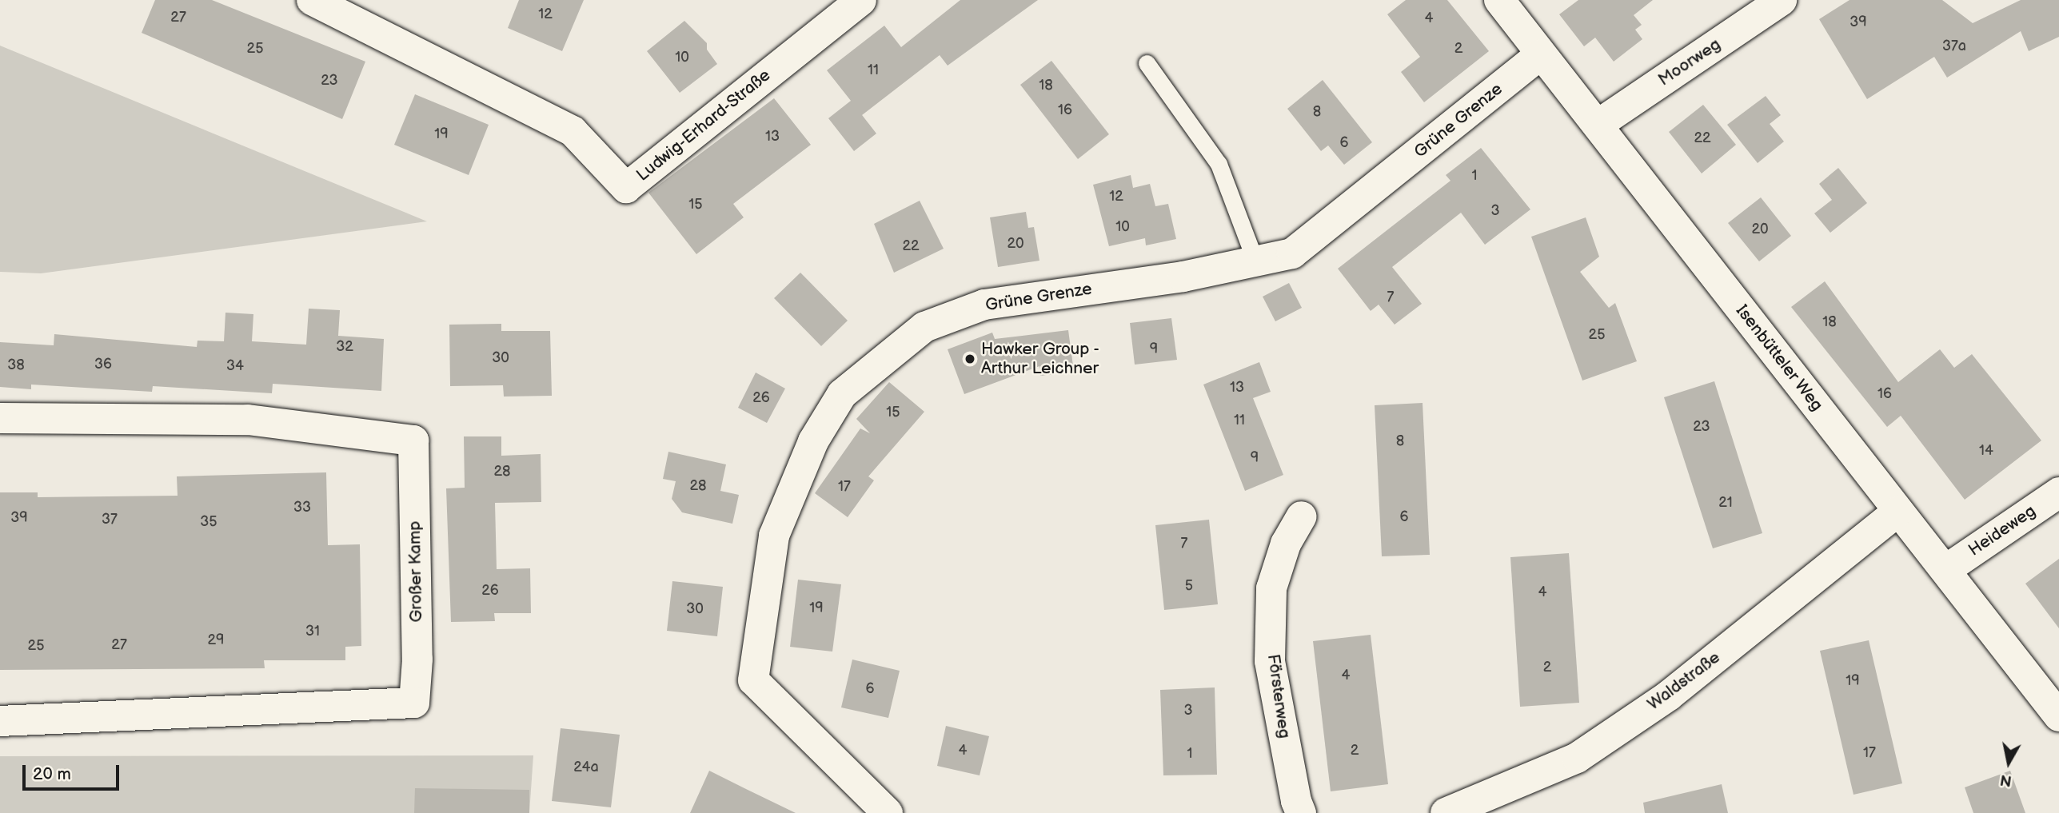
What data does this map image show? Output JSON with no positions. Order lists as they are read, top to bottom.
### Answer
{
  "streets": {
    "street": [
      "Moorweg",
      "Grüne Grenze",
      "Ludwig-Erhard-Straße",
      "Isenbütteler Weg",
      "Heideweg",
      "Großer Kamp",
      "Waldstraße",
      "Försterweg"
    ]
  },
  "crossings": [
    ["Moorweg", "Isenbütteler Weg"],
    ["Grüne Grenze", "Isenbütteler Weg"],
    ["Isenbütteler Weg", "Heideweg"],
    ["Isenbütteler Weg", "Waldstraße"]
  ],
  "places": ["Hawker Group - Arthur Leichner"],
  "house_numbers": [
    "12",
    "27",
    "4",
    "39",
    "37a",
    "25",
    "2",
    "10",
    "11",
    "23",
    "18",
    "16",
    "8",
    "19",
    "13",
    "22",
    "6",
    "1",
    "12",
    "15",
    "3",
    "10",
    "20",
    "20",
    "22",
    "7",
    "18",
    "25",
    "32",
    "9",
    "30",
    "36",
    "38",
    "34",
    "13",
    "16",
    "26",
    "15",
    "11",
    "23",
    "8",
    "14",
    "9",
    "28",
    "28",
    "17",
    "21",
    "33",
    "6",
    "39",
    "37",
    "35",
    "7",
    "5",
    "26",
    "4",
    "19",
    "30",
    "31",
    "29",
    "27",
    "25",
    "2",
    "4",
    "19",
    "6",
    "3",
    "4",
    "2",
    "17",
    "1",
    "24a"
  ],
  "scale_bar": "20 m",
  "north": "bottom"
}
